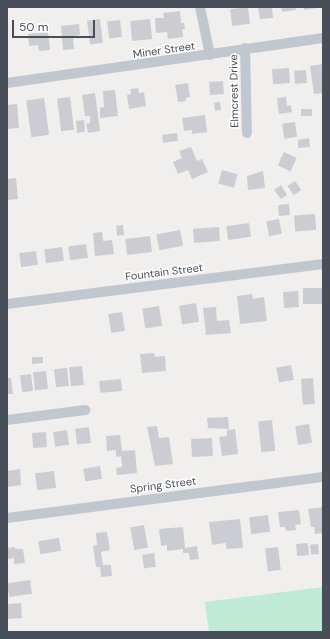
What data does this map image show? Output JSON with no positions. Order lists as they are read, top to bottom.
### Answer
{
  "streets": {
    "street": [
      "Miner Street",
      "Elmcrest Drive",
      "Fountain Street",
      "Spring Street"
    ]
  },
  "crossings": [
    ["Miner Street", "Elmcrest Drive"]
  ],
  "scale_bar": "50 m"
}
